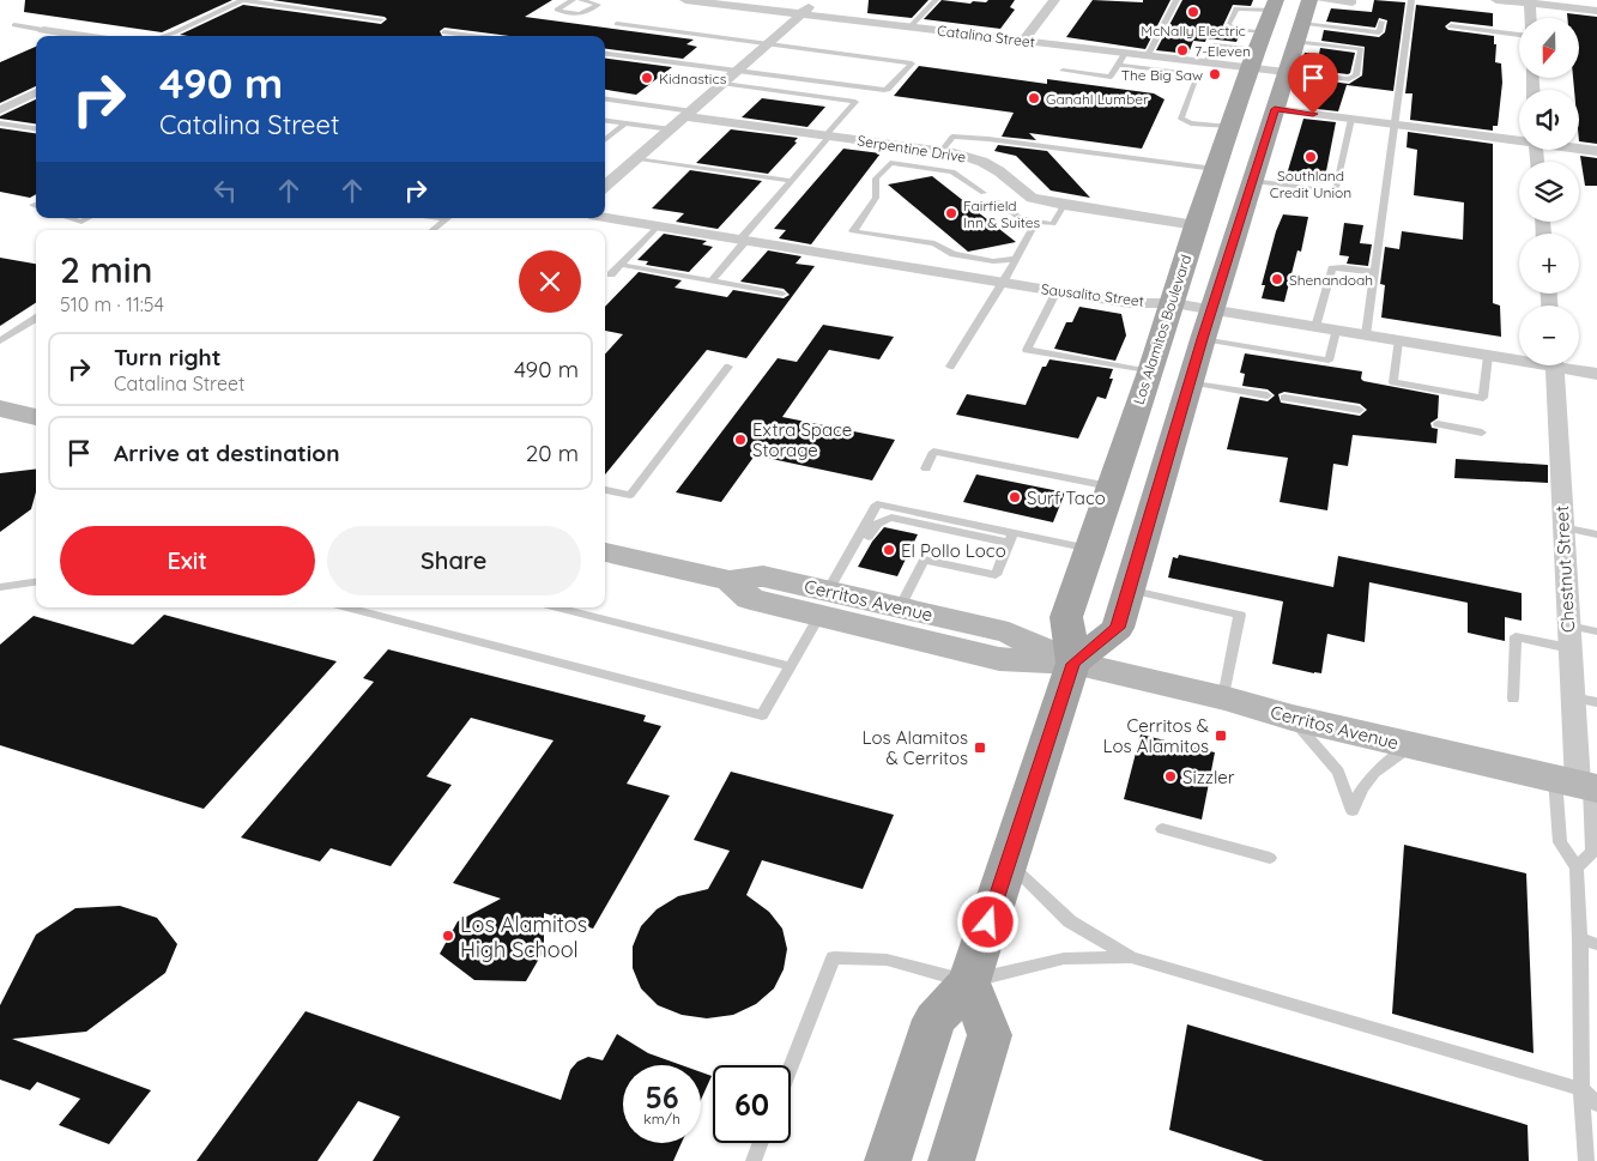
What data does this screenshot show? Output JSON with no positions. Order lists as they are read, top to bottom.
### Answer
{
  "streets": {
    "main road": ["Los Alamitos Boulevard", "Cerritos Avenue"],
    "street": [
      "Catalina Street",
      "Serpentine Drive",
      "Sausalito Street",
      "Chestnut Street"
    ]
  },
  "crossings": [
    ["Catalina Street", "Los Alamitos Boulevard"],
    ["Serpentine Drive", "Los Alamitos Boulevard"],
    ["Sausalito Street", "Los Alamitos Boulevard"],
    ["Los Alamitos Boulevard", "Cerritos Avenue"],
    ["Chestnut Street", "Cerritos Avenue"]
  ],
  "places": {
    "other": [
      "McNally Electric",
      "7-Eleven",
      "The Big Saw",
      "Kidnastics",
      "Ganahl Lumber",
      "Southland Credit Union",
      "Fairfield Inn & Suites",
      "Shenandoah",
      "Extra Space Storage",
      "Surf Taco",
      "El Pollo Loco",
      "Sizzler",
      "Los Alamitos High School"
    ],
    "transit": ["Cerritos & Los Alamitos", "Los Alamitos & Cerritos"]
  },
  "north": "bottom",
  "page": {
    "map_buttons": ["+", "−"],
    "turn": ["490 m", "Catalina Street"],
    "heading": ["2 min", "510 m · 11:54"],
    "list": [
      {
        "name": "Turn right",
        "note": "Catalina Street",
        "value": "490 m"
      },
      {
        "name": "Arrive at destination",
        "value": "20 m"
      }
    ],
    "buttons": ["Exit", "Share"],
    "speed": "56 km/h",
    "limit": "60"
  }
}
